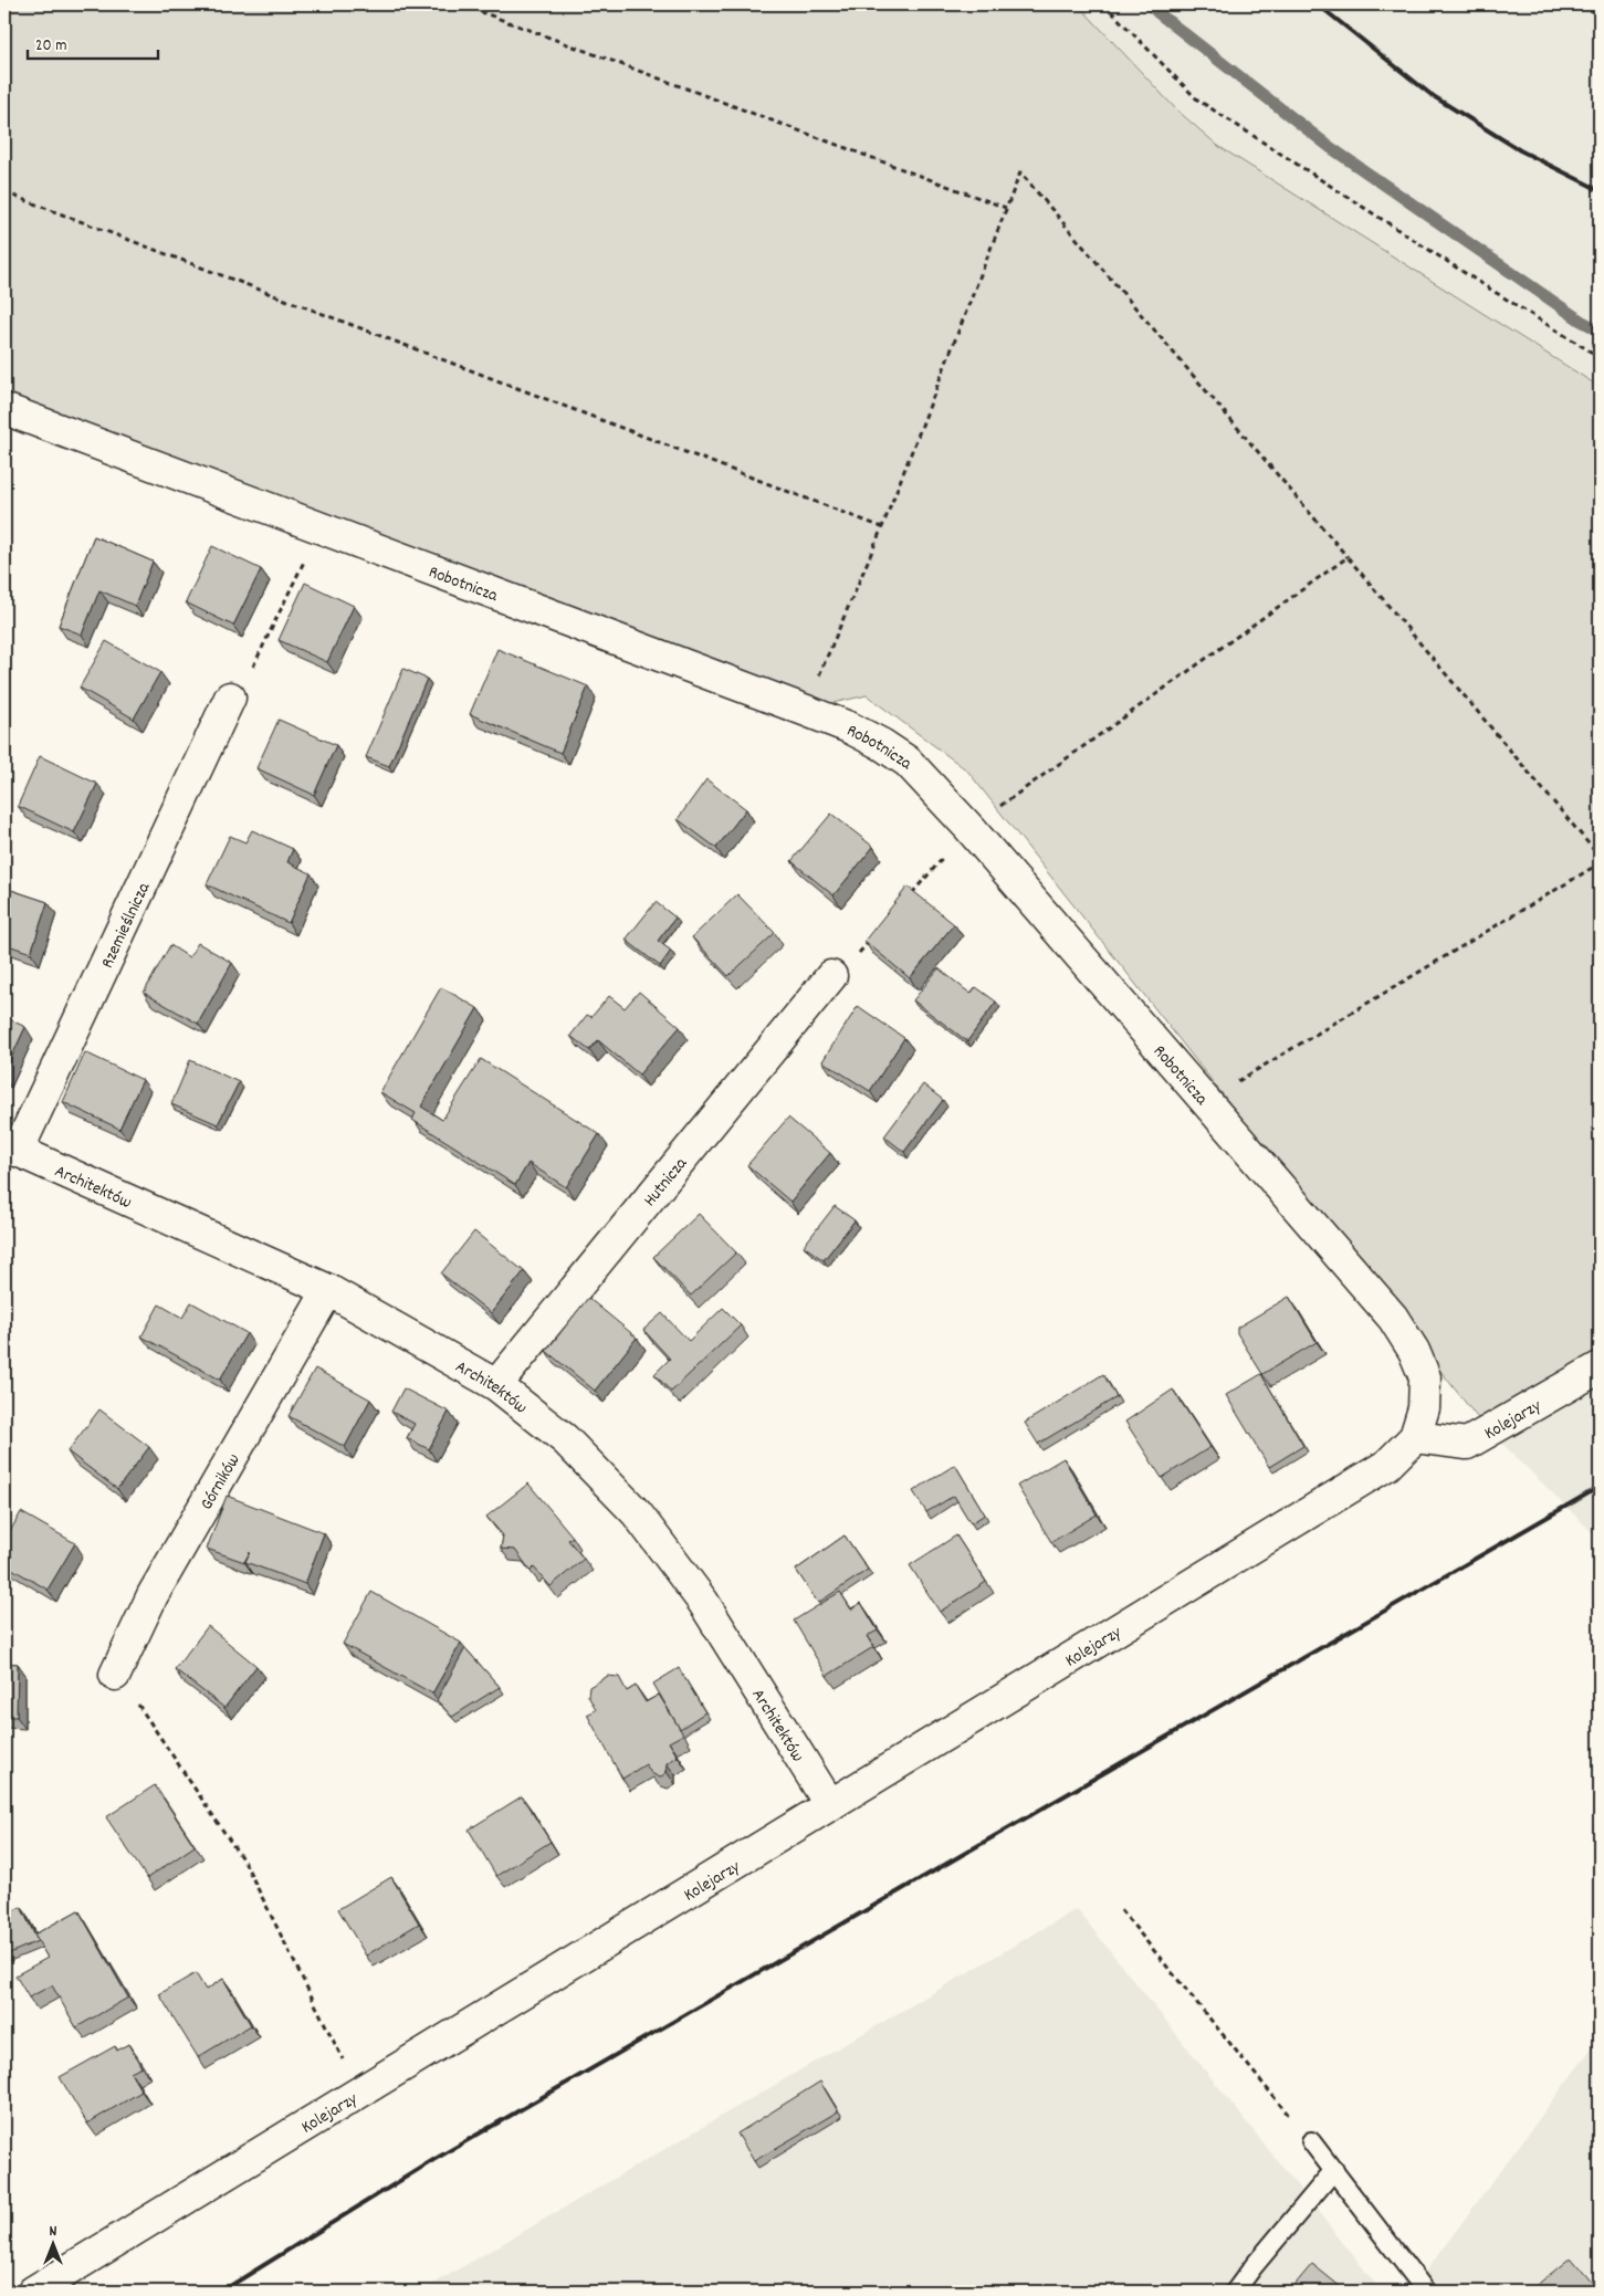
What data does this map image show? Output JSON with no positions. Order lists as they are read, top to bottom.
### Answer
{
  "streets": {
    "street": [
      "Robotnicza",
      "Rzemieślnicza",
      "Hutnicza",
      "Architektów",
      "Kolejarzy",
      "Górników"
    ]
  },
  "crossings": [
    ["Robotnicza", "Kolejarzy"],
    ["Rzemieślnicza", "Architektów"],
    ["Hutnicza", "Architektów"],
    ["Architektów", "Kolejarzy"],
    ["Architektów", "Górników"]
  ],
  "scale_bar": "20 m",
  "north": "top"
}
